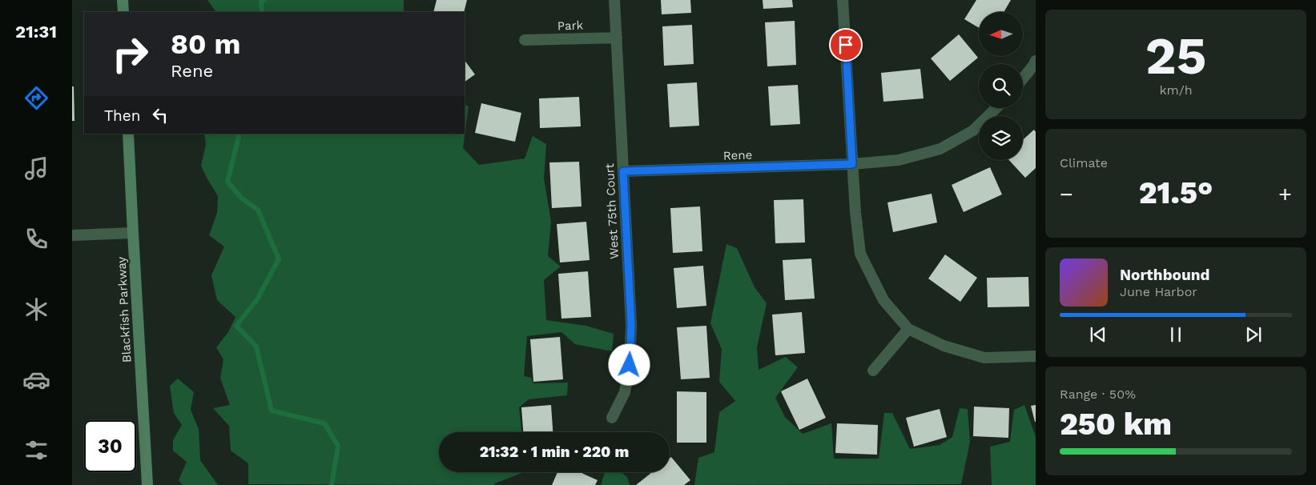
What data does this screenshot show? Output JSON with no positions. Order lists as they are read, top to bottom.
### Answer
{
  "streets": {
    "main road": ["Blackfish Parkway"],
    "street": ["Park", "Rene", "West 75th Court"]
  },
  "crossings": [
    ["Park", "West 75th Court"],
    ["Rene", "West 75th Court"]
  ],
  "north": "left",
  "page": {
    "tabs": "21:31",
    "tile": [
      ["25", "km/h"],
      "Climate",
      ["Range · 50%", "250 km"]
    ],
    "turn": ["80 m", "Rene"],
    "then": "Then",
    "heat": ["−", "21.5°", "+"],
    "song": ["Northbound", "June Harbor"],
    "limit": "30",
    "trip": "21:32 · 1 min · 220 m"
  }
}
